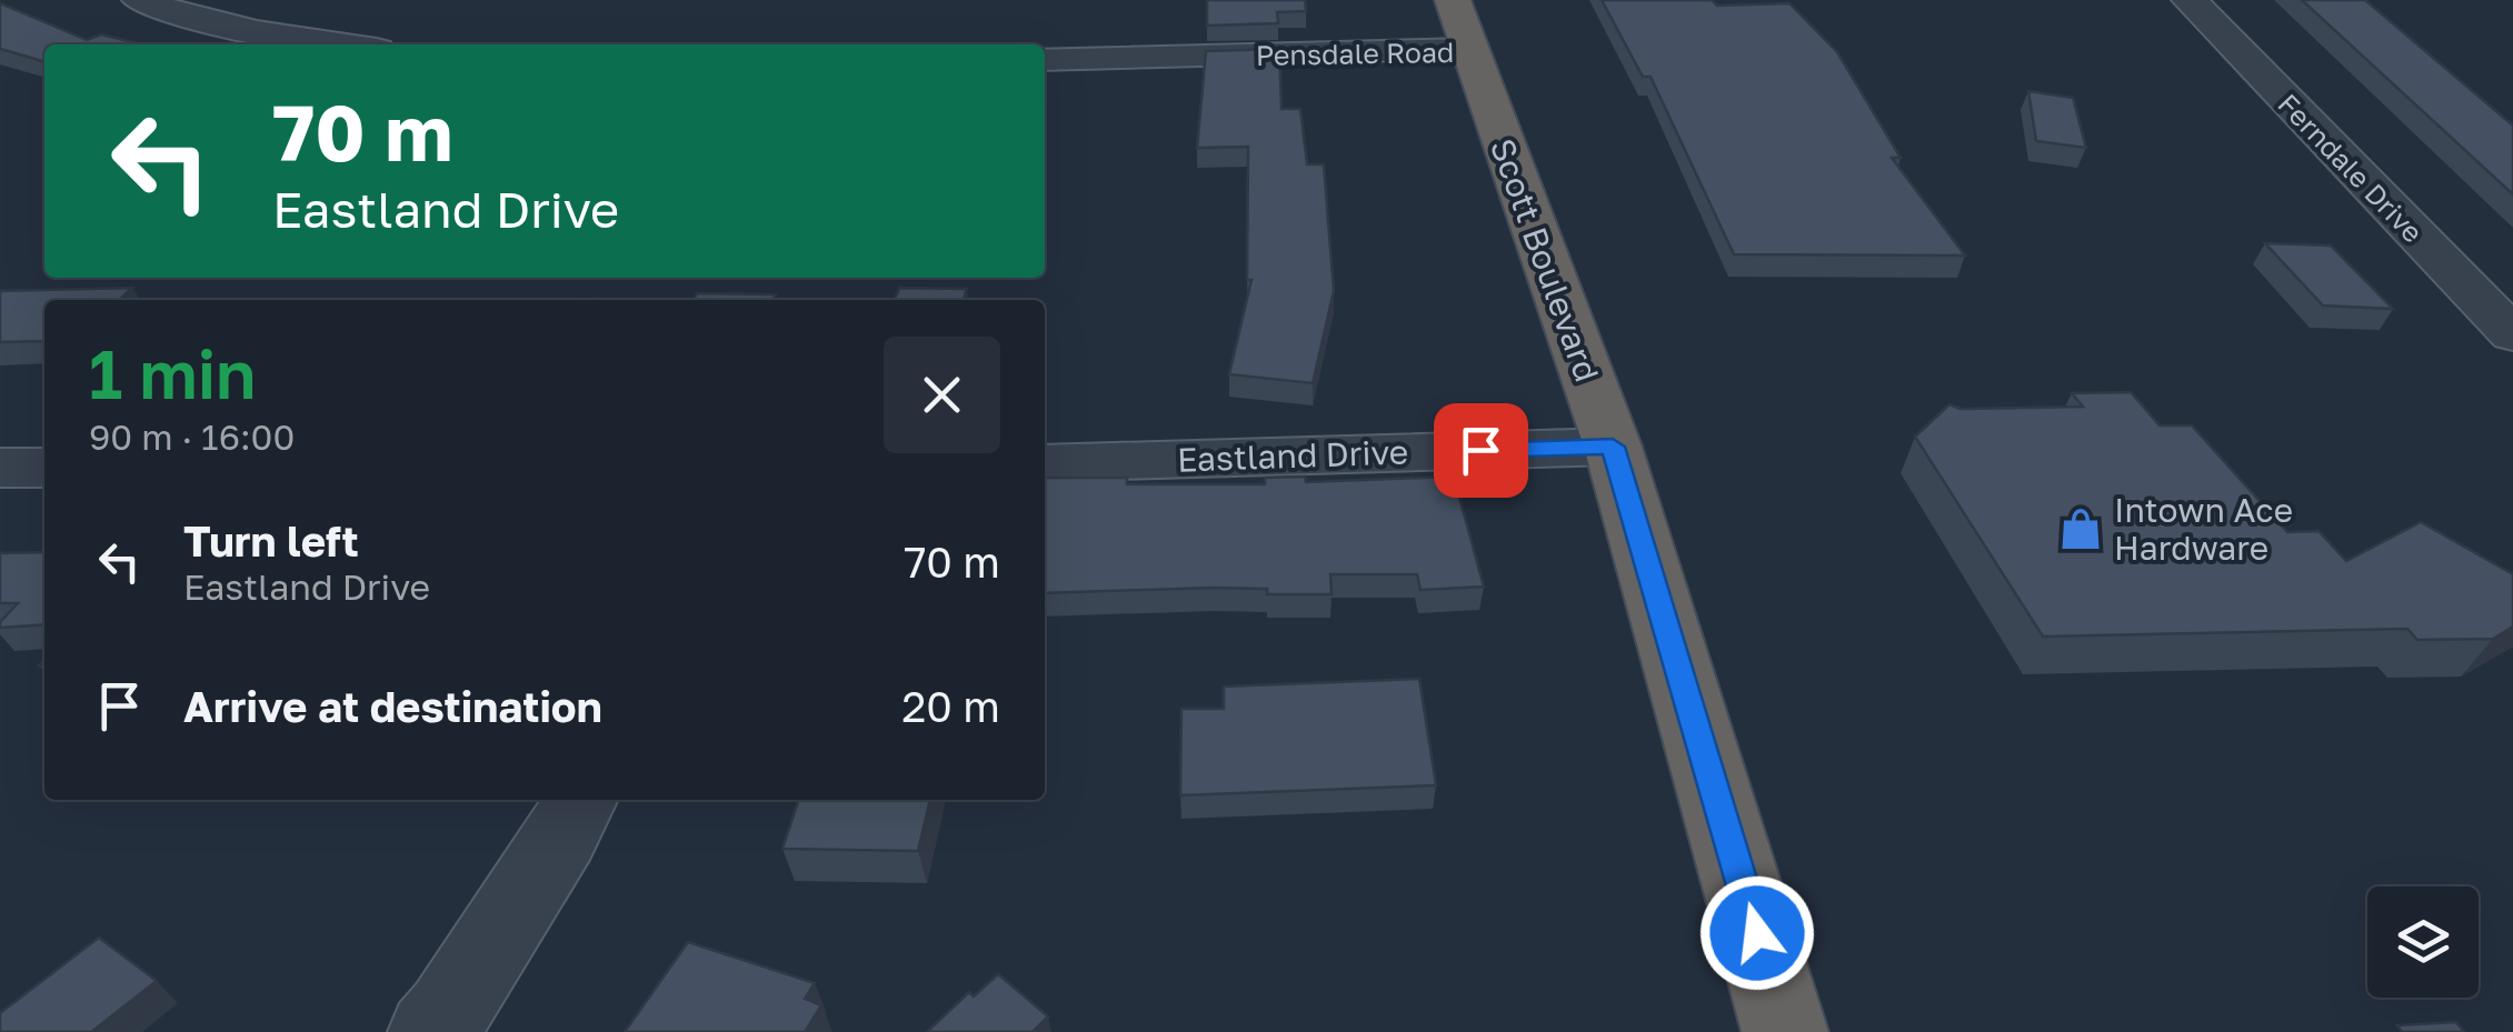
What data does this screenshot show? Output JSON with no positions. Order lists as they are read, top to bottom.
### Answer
{
  "streets": {
    "highway": ["Scott Boulevard"],
    "street": ["Pensdale Road", "Ferndale Drive", "Eastland Drive"]
  },
  "crossings": [
    ["Pensdale Road", "Scott Boulevard"],
    ["Scott Boulevard", "Eastland Drive"]
  ],
  "places": {
    "shop": ["Intown Ace Hardware"]
  },
  "page": {
    "turn": ["70 m", "Eastland Drive"],
    "heading": ["1 min", "90 m · 16:00"],
    "list": [
      {
        "name": "Turn left",
        "note": "Eastland Drive",
        "value": "70 m"
      },
      {
        "name": "Arrive at destination",
        "value": "20 m"
      }
    ]
  }
}
